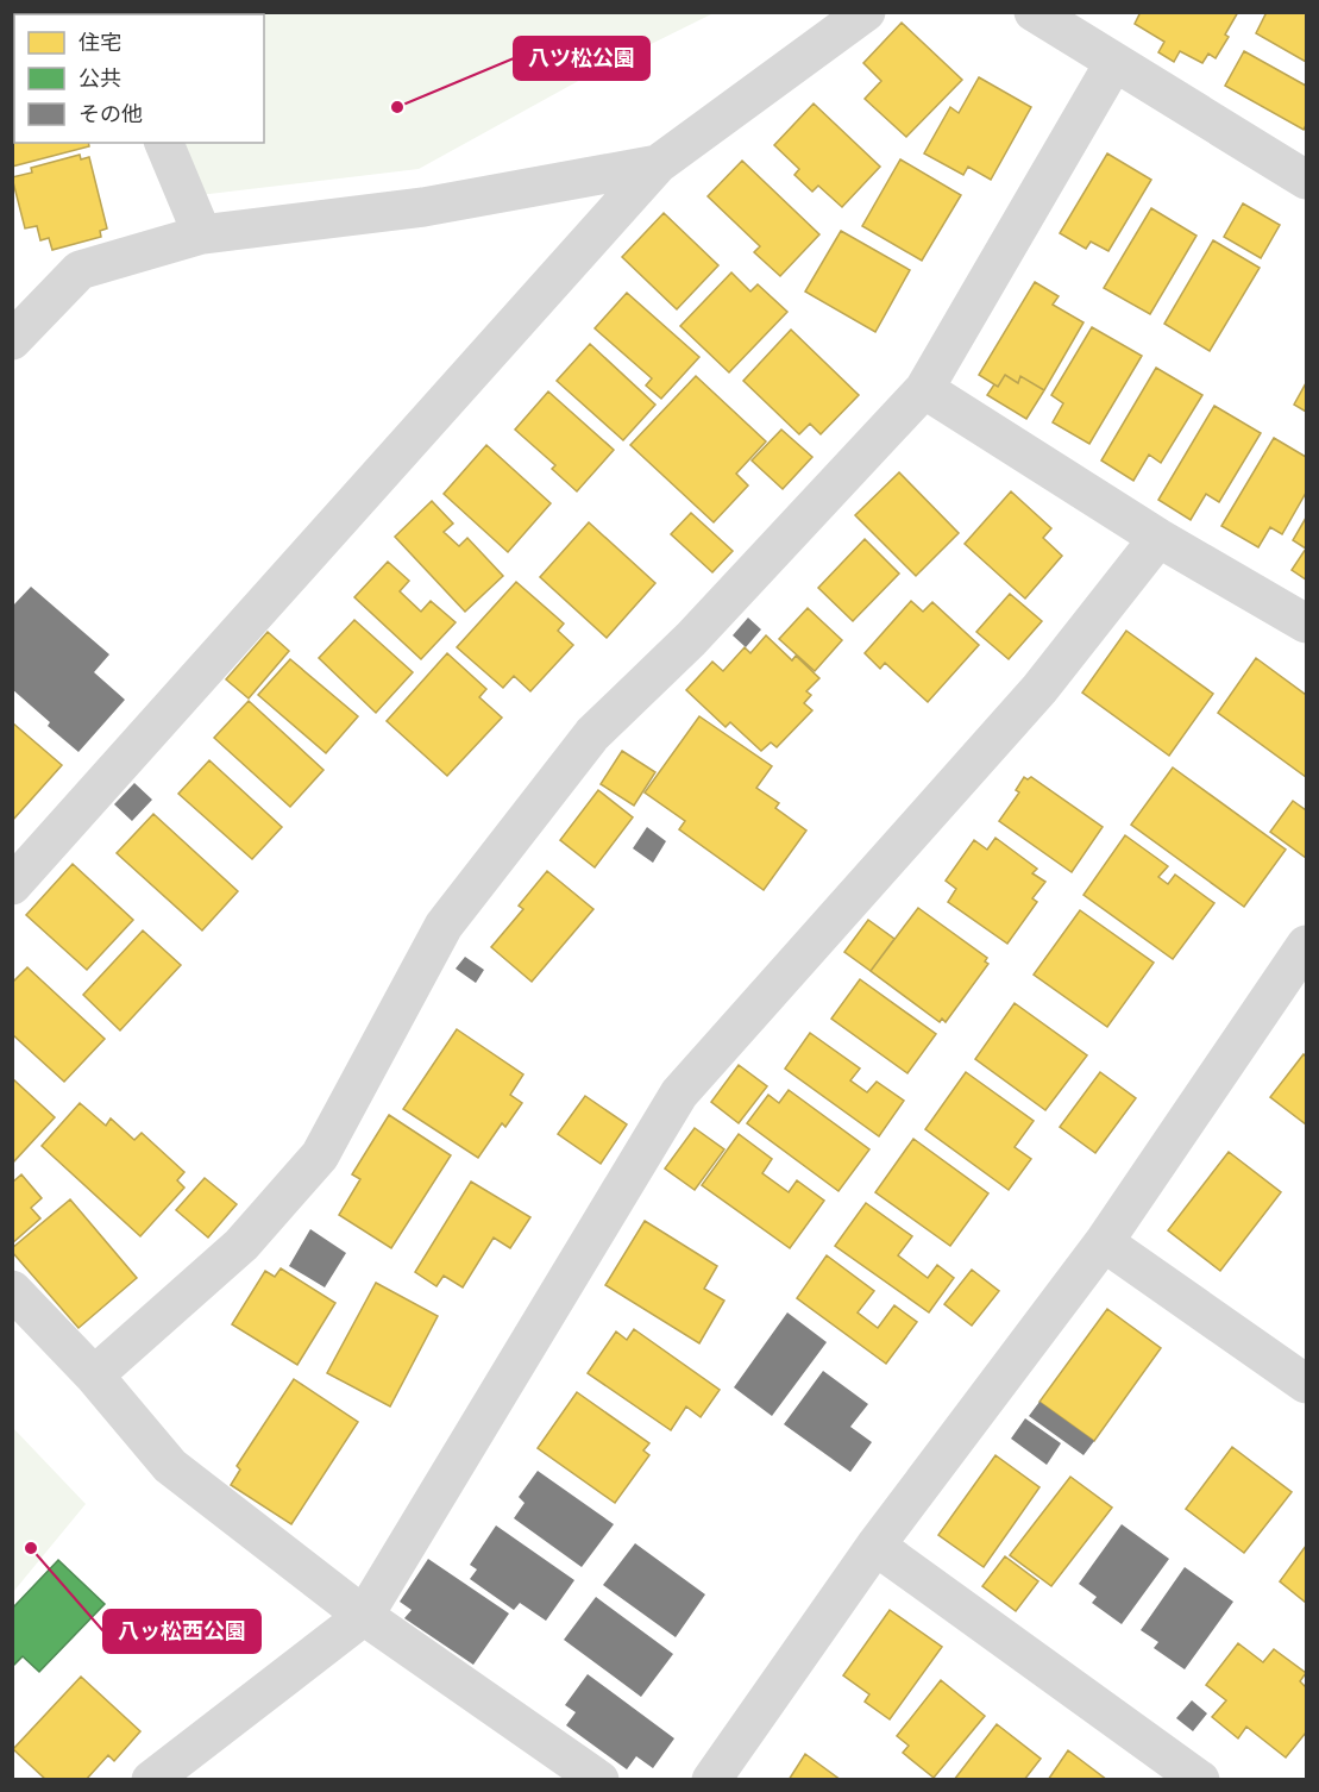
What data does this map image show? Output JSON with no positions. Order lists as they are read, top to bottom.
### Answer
{
  "places": ["八ツ松公園", "八ッ松西公園"],
  "legend": ["住宅", "公共", "その他"]
}
